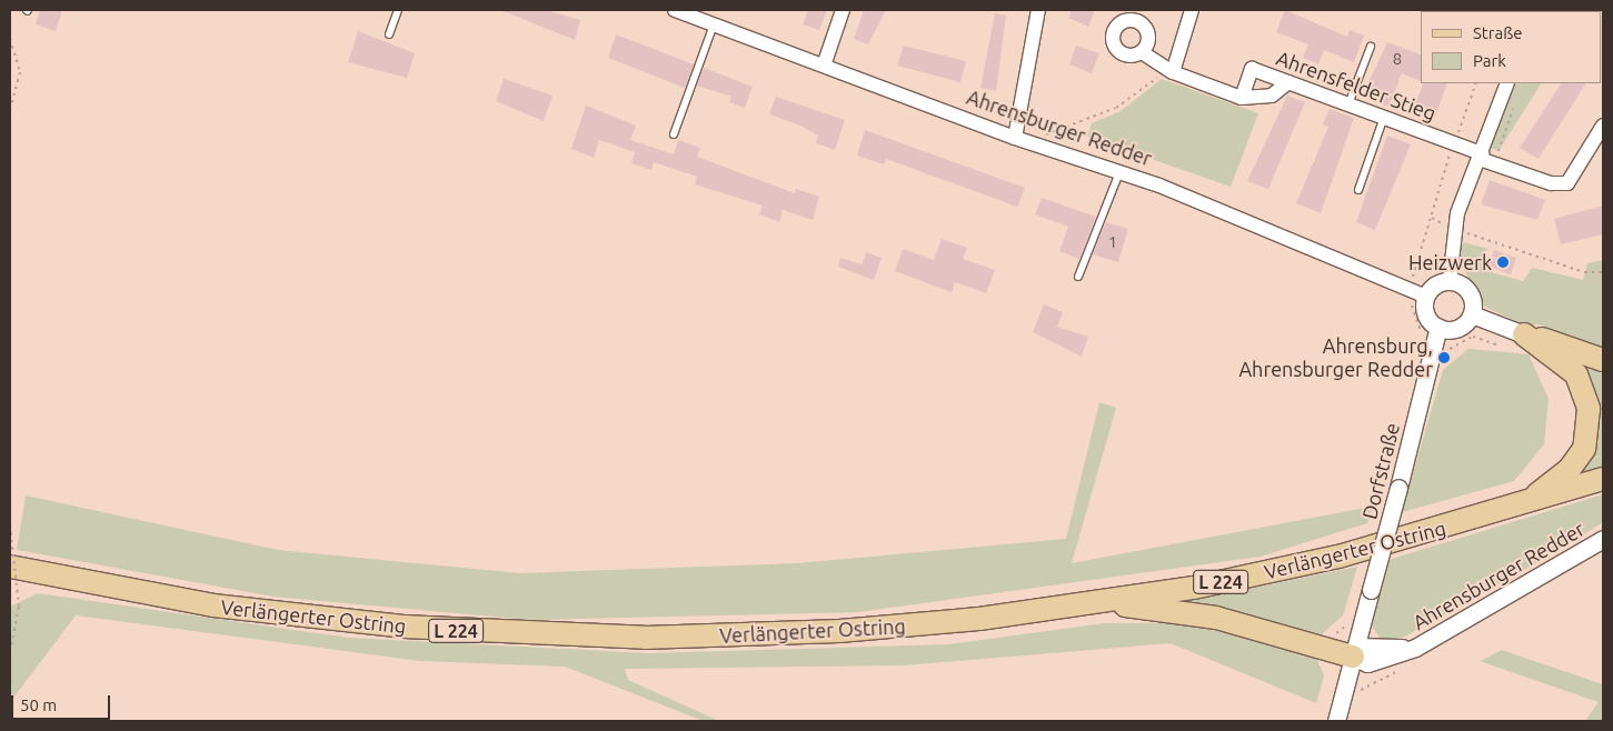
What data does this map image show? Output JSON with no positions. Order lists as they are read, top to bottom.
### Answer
{
  "streets": {
    "main road": ["Verlängerter Ostring", "L 224"],
    "street": ["Ahrensfelder Stieg", "Ahrensburger Redder", "Dorfstraße"]
  },
  "crossings": [
    ["Ahrensburger Redder", "Dorfstraße"]
  ],
  "places": ["Heizwerk", "Ahrensburg, Ahrensburger Redder"],
  "house_numbers": ["8", "1"],
  "legend": ["Straße", "Park"],
  "scale_bar": "50 m"
}
